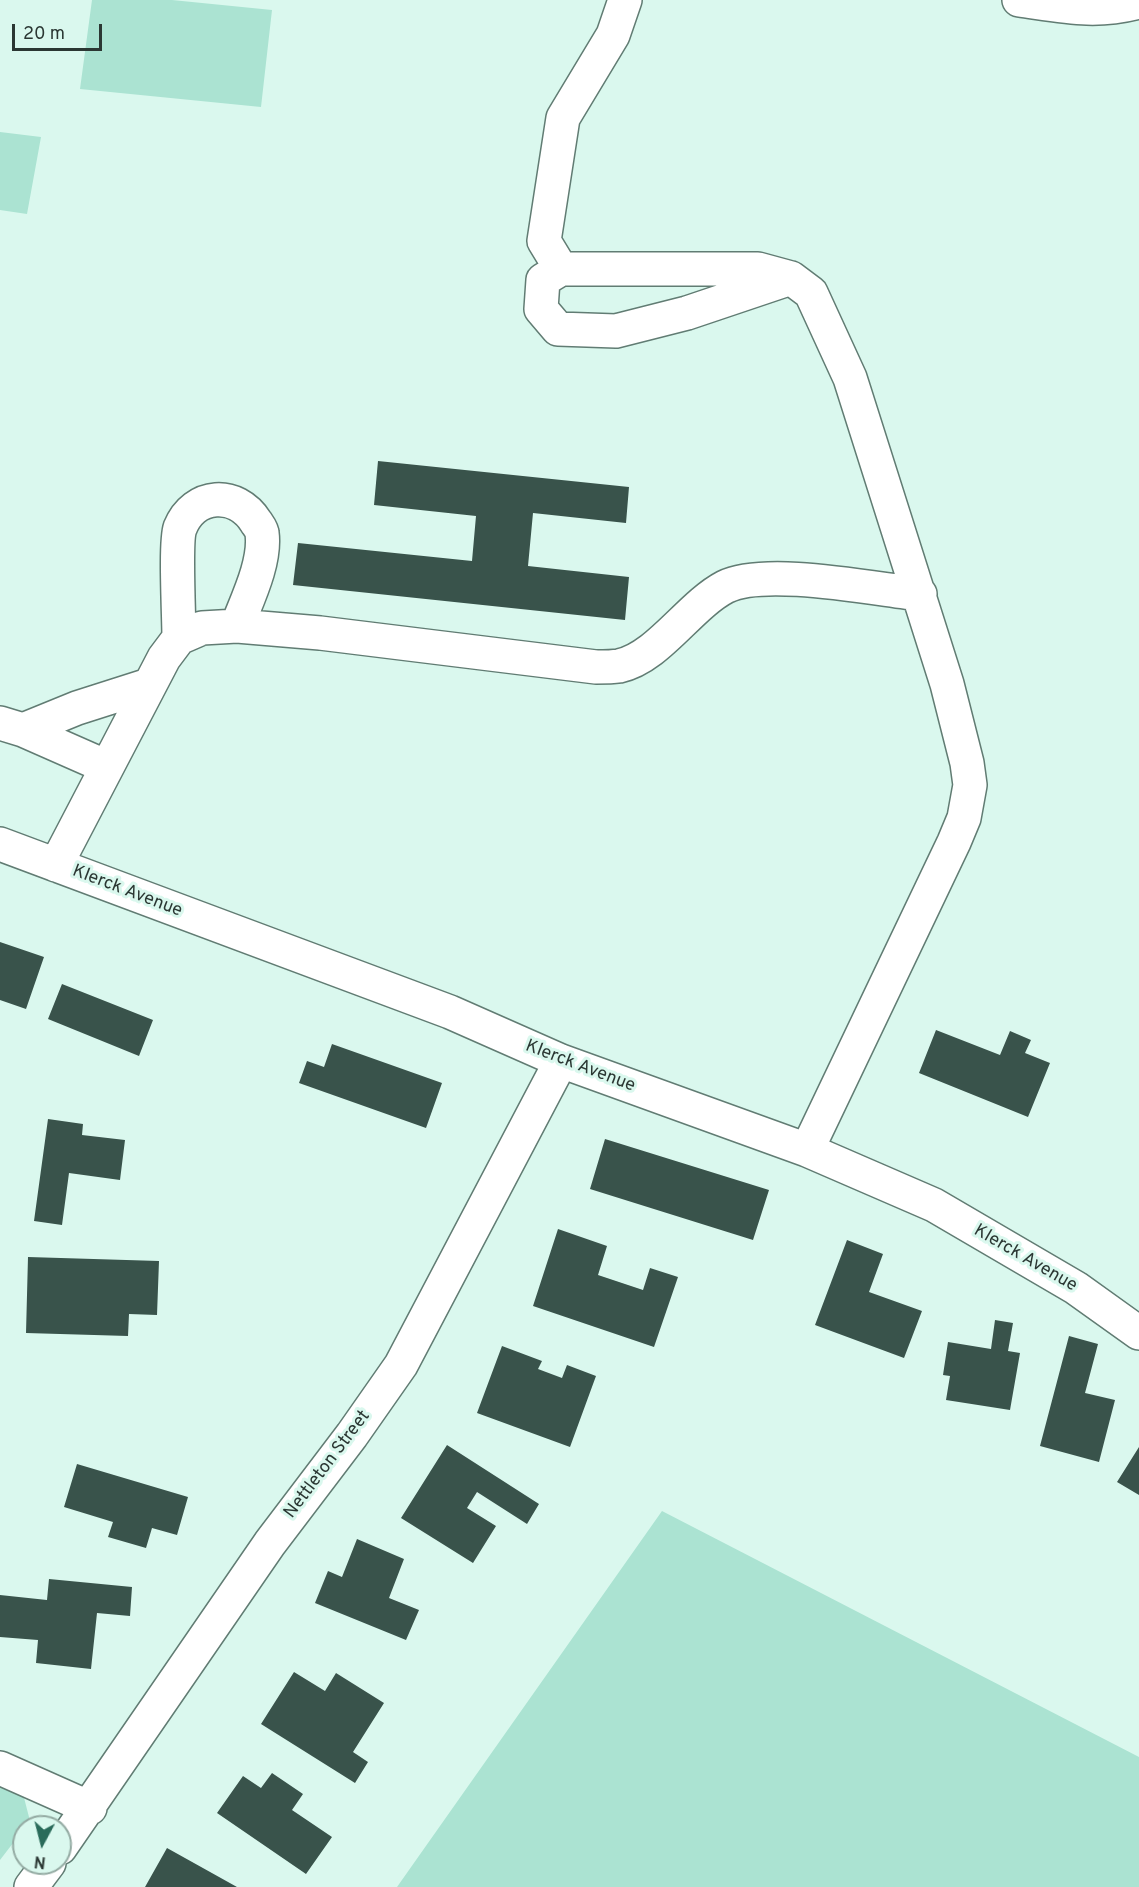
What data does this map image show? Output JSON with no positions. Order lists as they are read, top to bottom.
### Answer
{
  "streets": {
    "street": ["Klerck Avenue", "Nettleton Street"]
  },
  "crossings": [
    ["Klerck Avenue", "Nettleton Street"]
  ],
  "scale_bar": "20 m",
  "north": "bottom"
}
